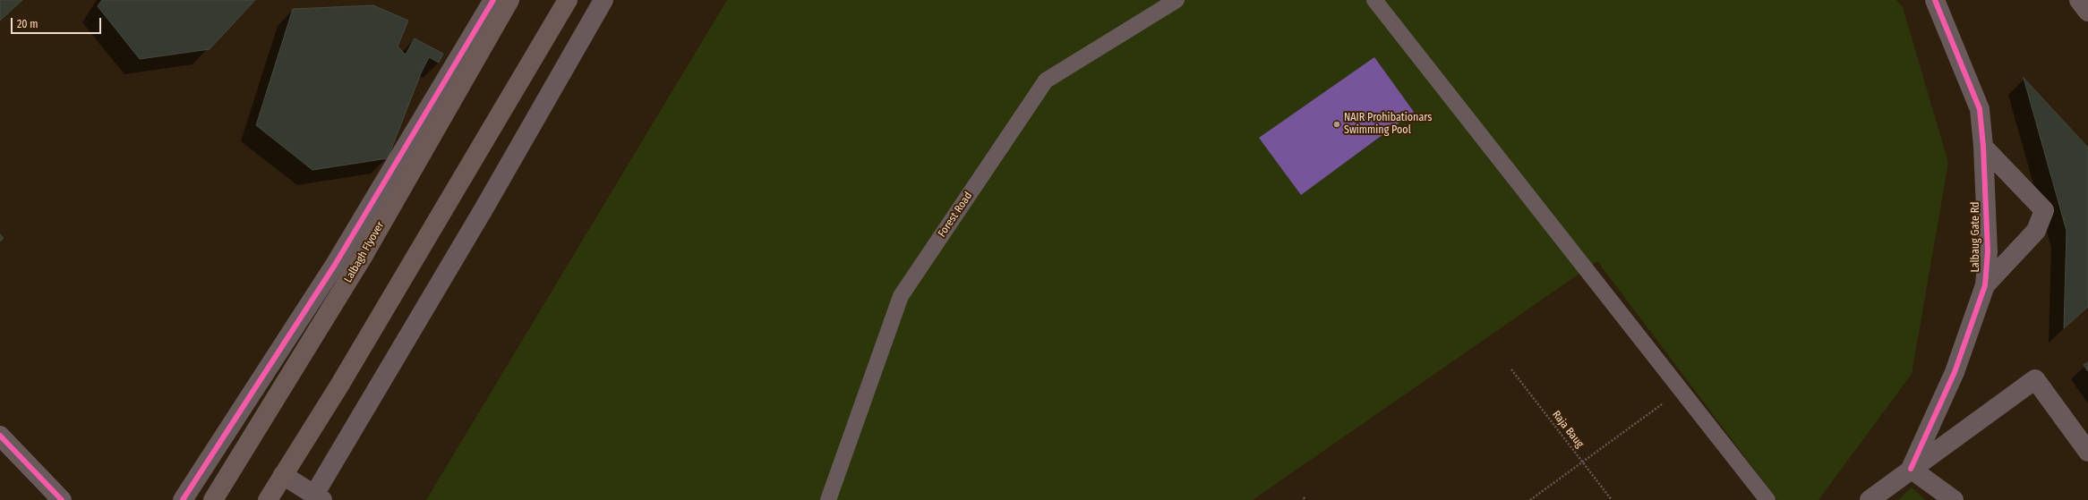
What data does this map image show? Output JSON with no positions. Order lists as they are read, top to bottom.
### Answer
{
  "streets": {
    "highway": ["Lalbagh Flyover"],
    "street": ["Lalbaug Gate Rd"],
    "lane": ["Forest Road"],
    "path": ["Raja Baug"]
  },
  "places": ["NAIR Prohibationars Swimming Pool"],
  "scale_bar": "20 m"
}
